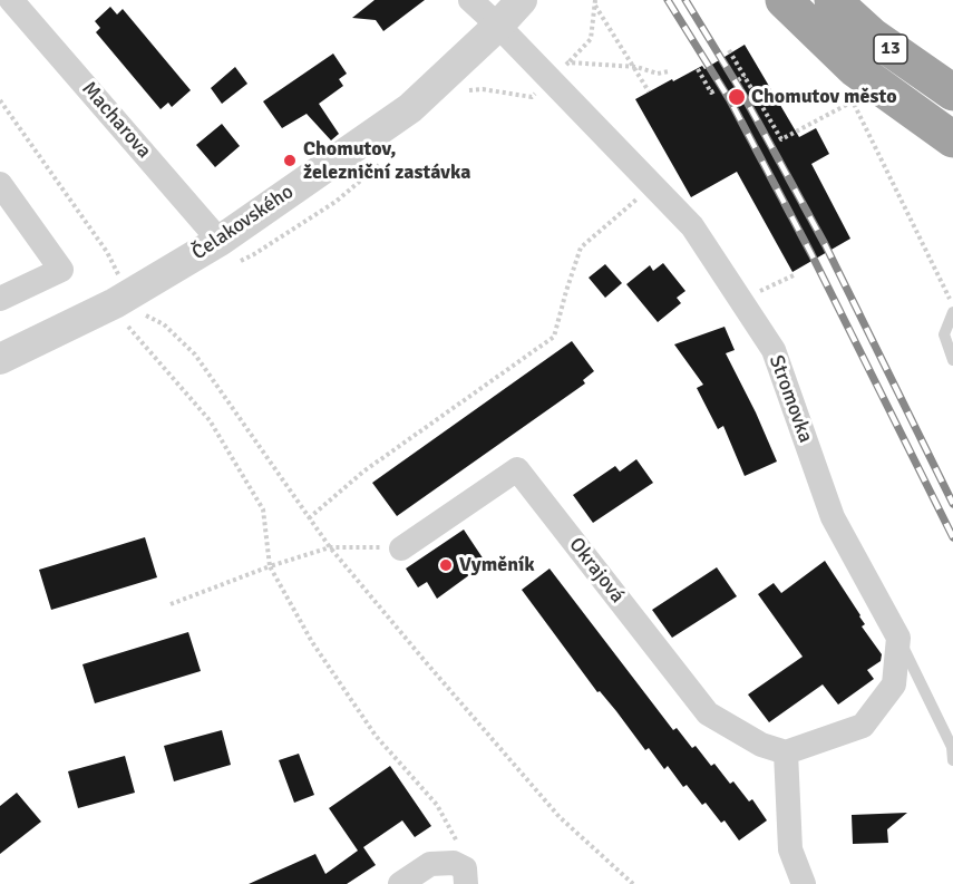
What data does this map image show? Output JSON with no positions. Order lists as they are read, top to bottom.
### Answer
{
  "streets": {
    "highway": ["13"],
    "street": [
      "Macharova",
      "Čelakovského",
      "Stromovka",
      "Okrajová"
    ]
  },
  "crossings": [
    ["Macharova", "Čelakovského"],
    ["Čelakovského", "Stromovka"]
  ],
  "places": ["Chomutov město", "Chomutov, železniční zastávka", "Vyměník"]
}
